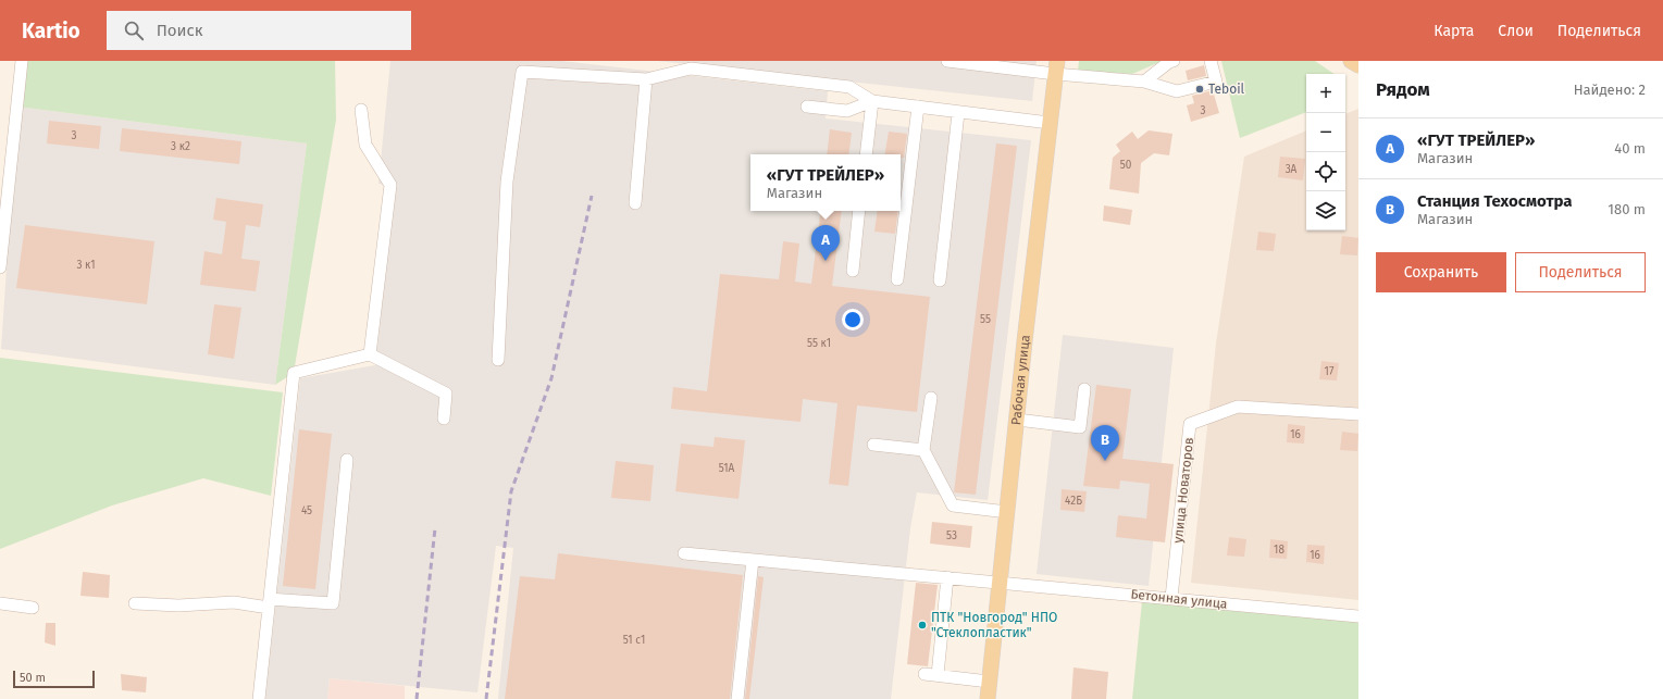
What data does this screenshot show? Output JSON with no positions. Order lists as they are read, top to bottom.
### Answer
{
  "streets": {
    "main road": ["Рабочая улица"],
    "street": ["улица Новаторов", "Бетонная улица"]
  },
  "crossings": [
    ["Рабочая улица", "Бетонная улица"],
    ["улица Новаторов", "Бетонная улица"]
  ],
  "places": ["Teboil", "ПТК \"Новгород\" НПО \"Стеклопластик\""],
  "house_numbers": [
    "3",
    "3",
    "3 к2",
    "50",
    "3А",
    "3 к1",
    "55",
    "55 к1",
    "17",
    "16",
    "51А",
    "42Б",
    "45",
    "53",
    "18",
    "16",
    "51 с1"
  ],
  "scale_bar": "50 m",
  "page": {
    "header": "Kartio",
    "search": "Поиск",
    "nav": ["Карта", "Слои", "Поделиться"],
    "heading": ["Рядом", "Найдено: 2"],
    "map_buttons": ["+", "−"],
    "list": [
      {
        "mark": "A",
        "name": "«ГУТ ТРЕЙЛЕР»",
        "note": "Магазин",
        "value": "40 m"
      },
      {
        "mark": "B",
        "name": "Станция Техосмотра",
        "note": "Магазин",
        "value": "180 m"
      }
    ],
    "popup": ["«ГУТ ТРЕЙЛЕР»", "Магазин"],
    "pins": ["A", "B"],
    "buttons": ["Сохранить", "Поделиться"],
    "scale": "50 m"
  }
}
